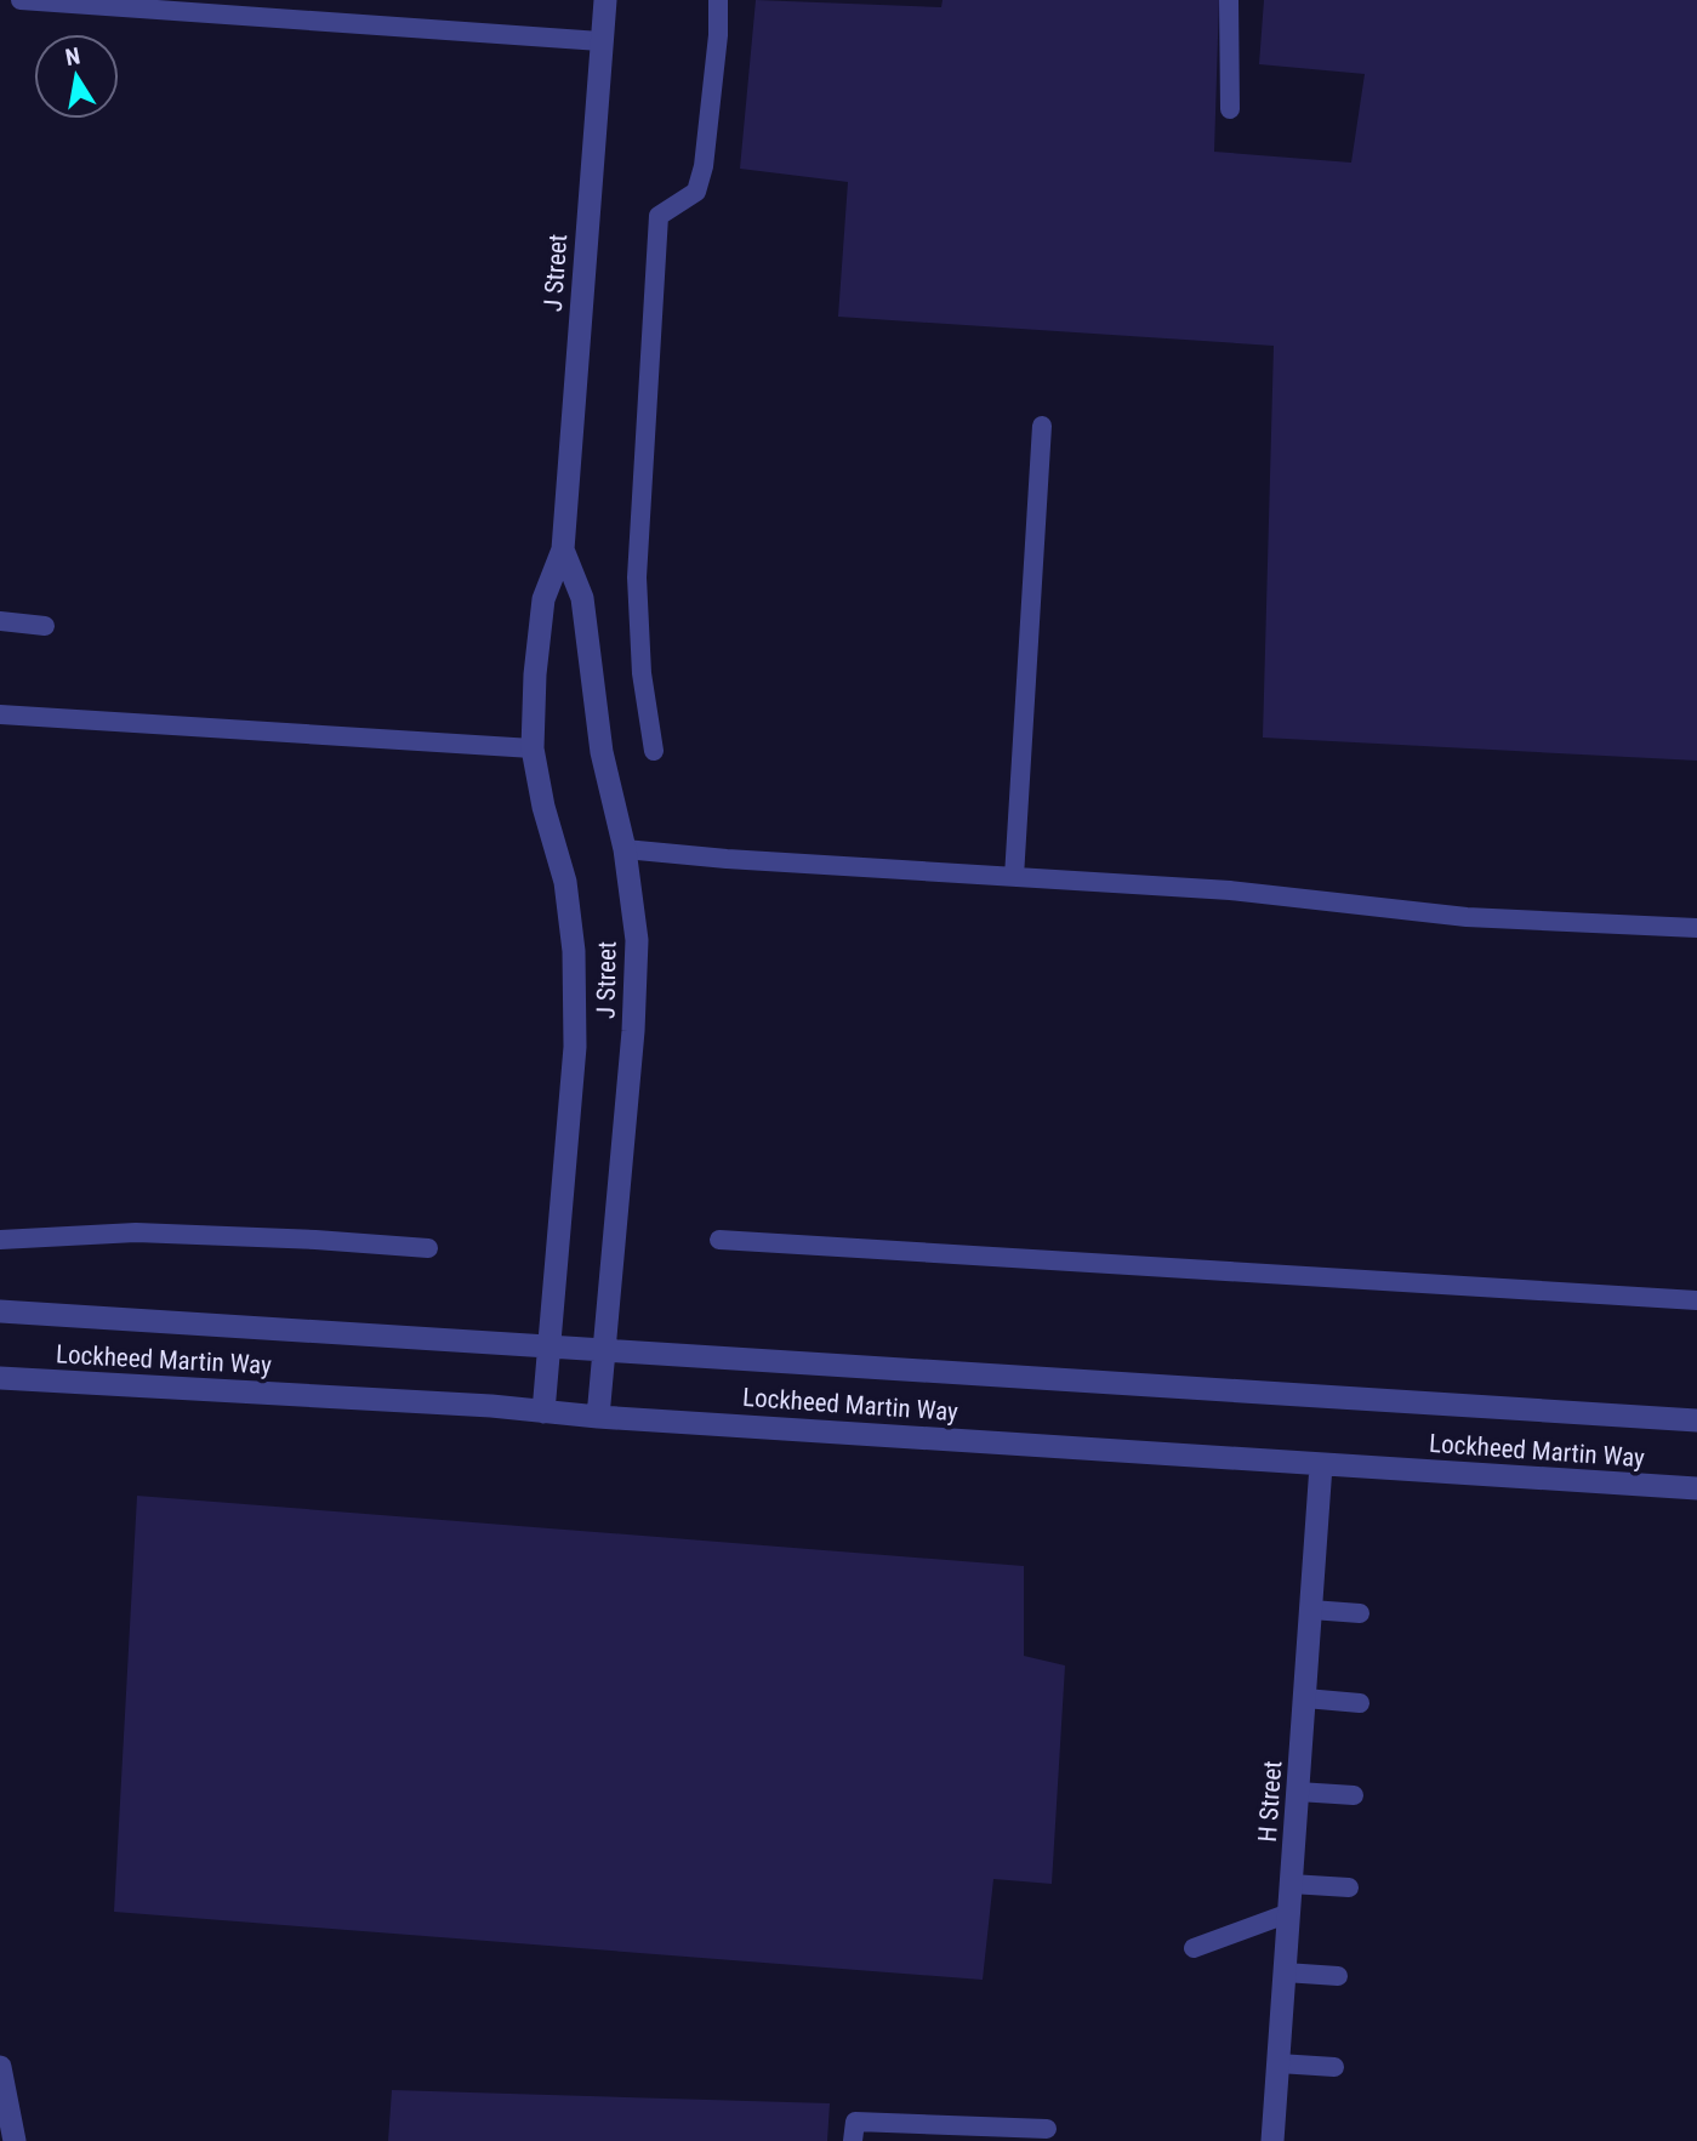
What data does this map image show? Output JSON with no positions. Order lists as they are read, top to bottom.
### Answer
{
  "streets": {
    "street": ["J Street", "Lockheed Martin Way", "H Street"]
  },
  "crossings": [
    ["J Street", "Lockheed Martin Way"],
    ["Lockheed Martin Way", "H Street"]
  ],
  "north": "top"
}
